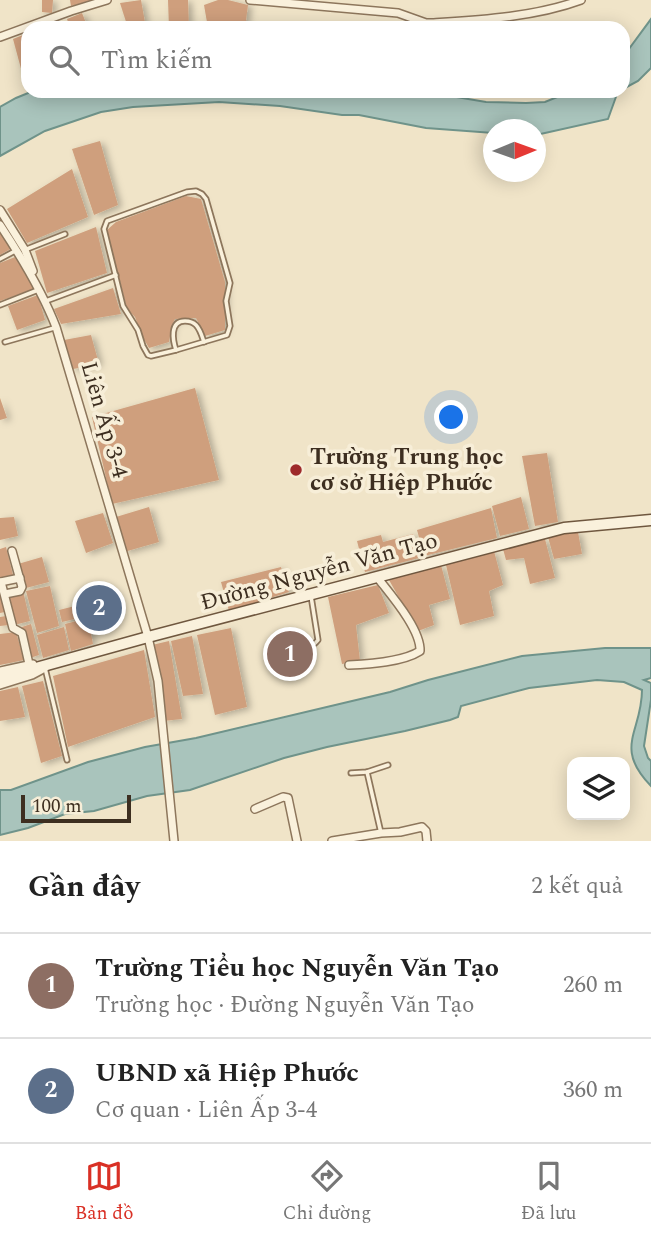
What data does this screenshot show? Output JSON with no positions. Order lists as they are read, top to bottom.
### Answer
{
  "streets": {
    "main road": ["Đường Nguyễn Văn Tạo"],
    "street": ["Liên Ấp 3-4"]
  },
  "crossings": [
    ["Liên Ấp 3-4", "Đường Nguyễn Văn Tạo"]
  ],
  "places": ["Trường Trung học cơ sở Hiệp Phước"],
  "scale_bar": "100 m",
  "north": "right",
  "page": {
    "search": "Tìm kiếm",
    "pins": ["2", "1"],
    "scale": "100 m",
    "heading": ["Gần đây", "2 kết quả"],
    "list": [
      {
        "mark": "1",
        "name": "Trường Tiểu học Nguyễn Văn Tạo",
        "note": "Trường học · Đường Nguyễn Văn Tạo",
        "value": "260 m"
      },
      {
        "mark": "2",
        "name": "UBND xã Hiệp Phước",
        "note": "Cơ quan · Liên Ấp 3-4",
        "value": "360 m"
      }
    ],
    "nav": ["Bản đồ", "Chỉ đường", "Đã lưu"]
  }
}
